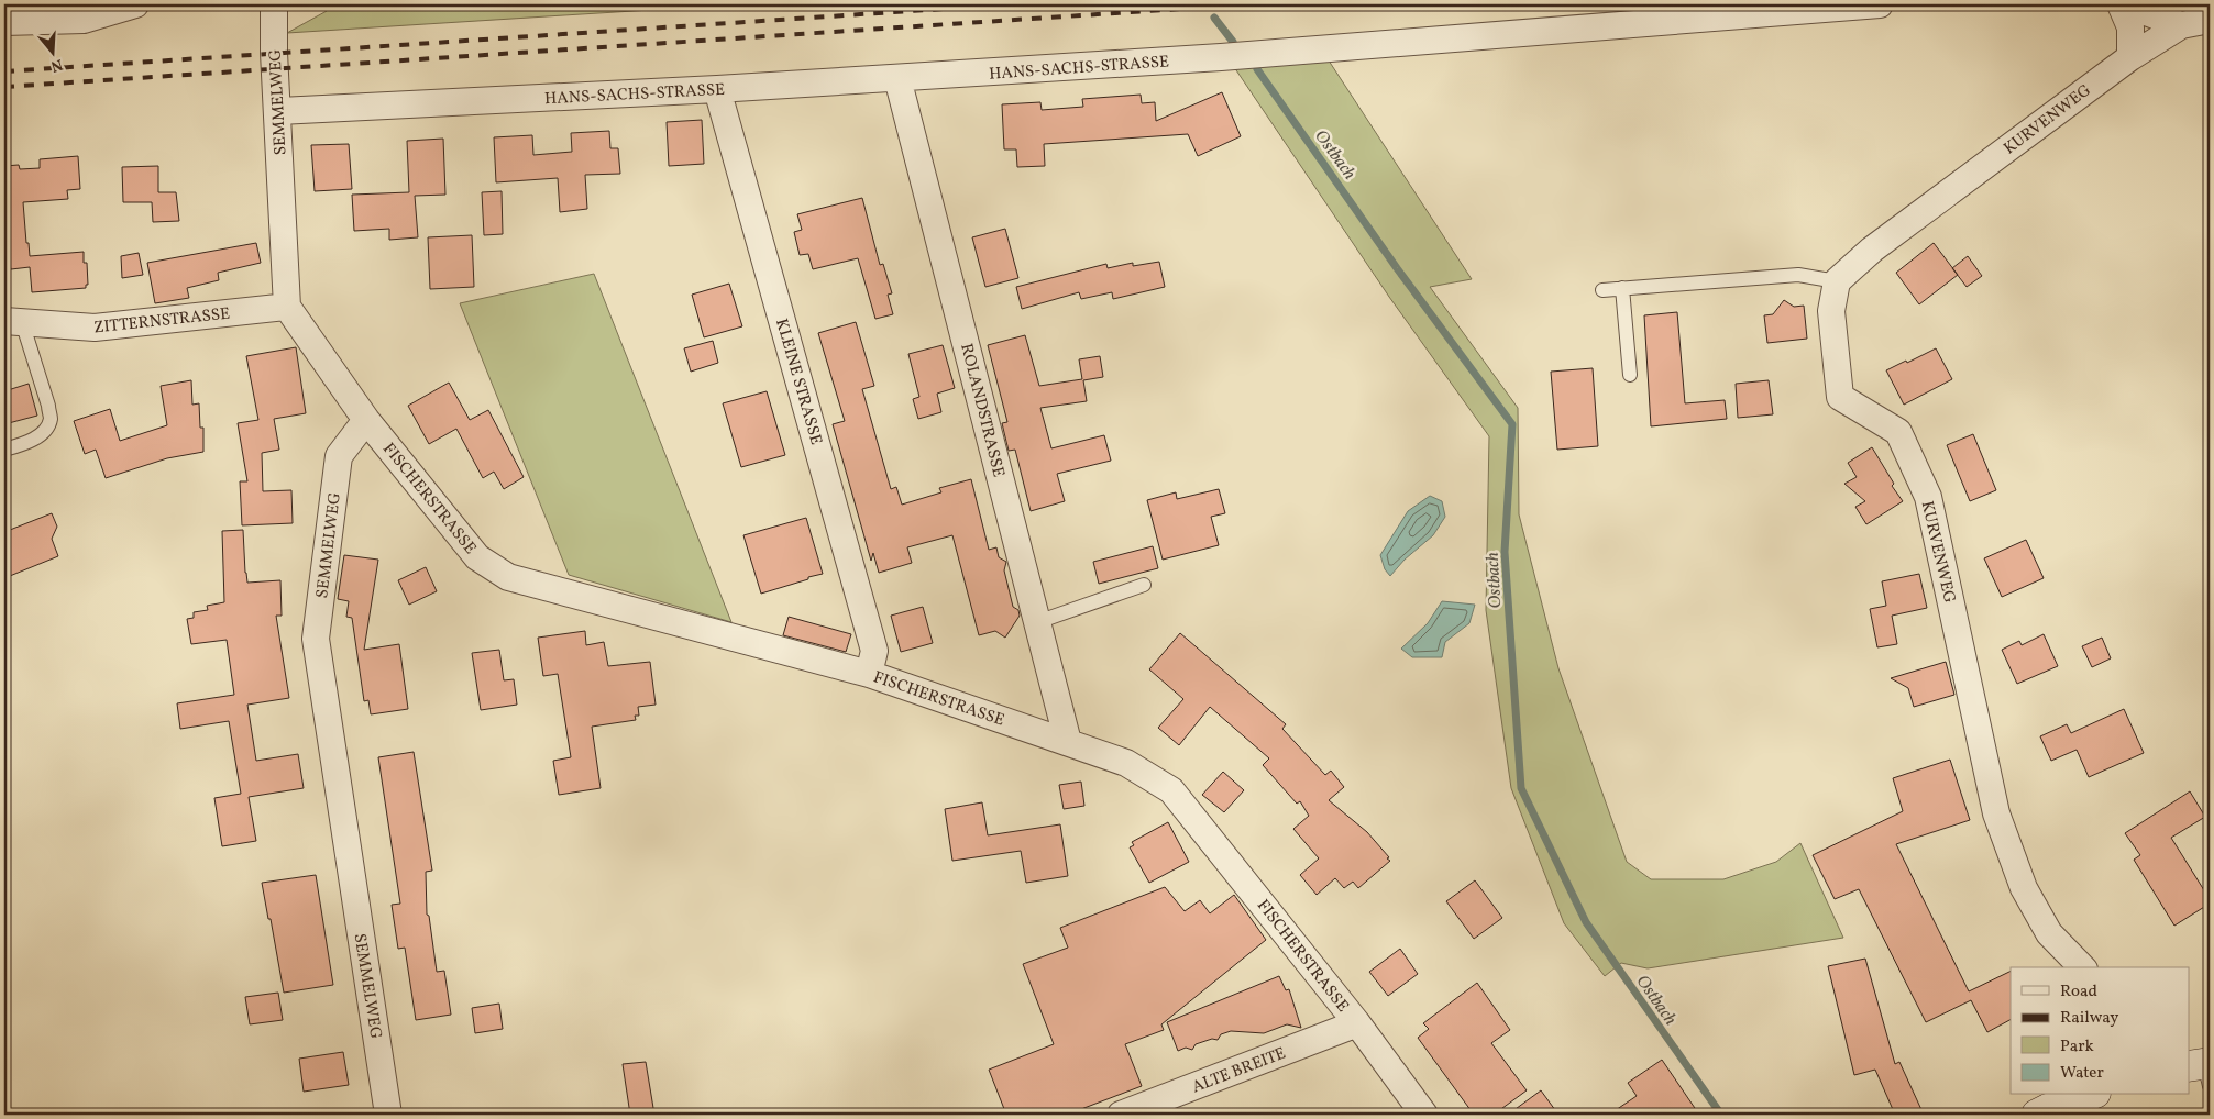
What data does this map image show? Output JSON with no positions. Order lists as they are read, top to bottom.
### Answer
{
  "streets": {
    "street": [
      "HANS-SACHS-STRASSE",
      "SEMMELWEG",
      "KURVENWEG",
      "ZITTERNSTRASSE",
      "KLEINE STRASSE",
      "ROLANDSTRASSE",
      "FISCHERSTRASSE",
      "ALTE BREITE"
    ]
  },
  "crossings": [
    ["HANS-SACHS-STRASSE", "SEMMELWEG"],
    ["HANS-SACHS-STRASSE", "KLEINE STRASSE"],
    ["HANS-SACHS-STRASSE", "ROLANDSTRASSE"],
    ["SEMMELWEG", "ZITTERNSTRASSE"],
    ["SEMMELWEG", "FISCHERSTRASSE"],
    ["KLEINE STRASSE", "FISCHERSTRASSE"],
    ["ROLANDSTRASSE", "FISCHERSTRASSE"],
    ["FISCHERSTRASSE", "ALTE BREITE"]
  ],
  "water": ["Ostbach"],
  "legend": [
    "Road",
    "Railway",
    "Park",
    "Water"
  ],
  "north": "bottom"
}
